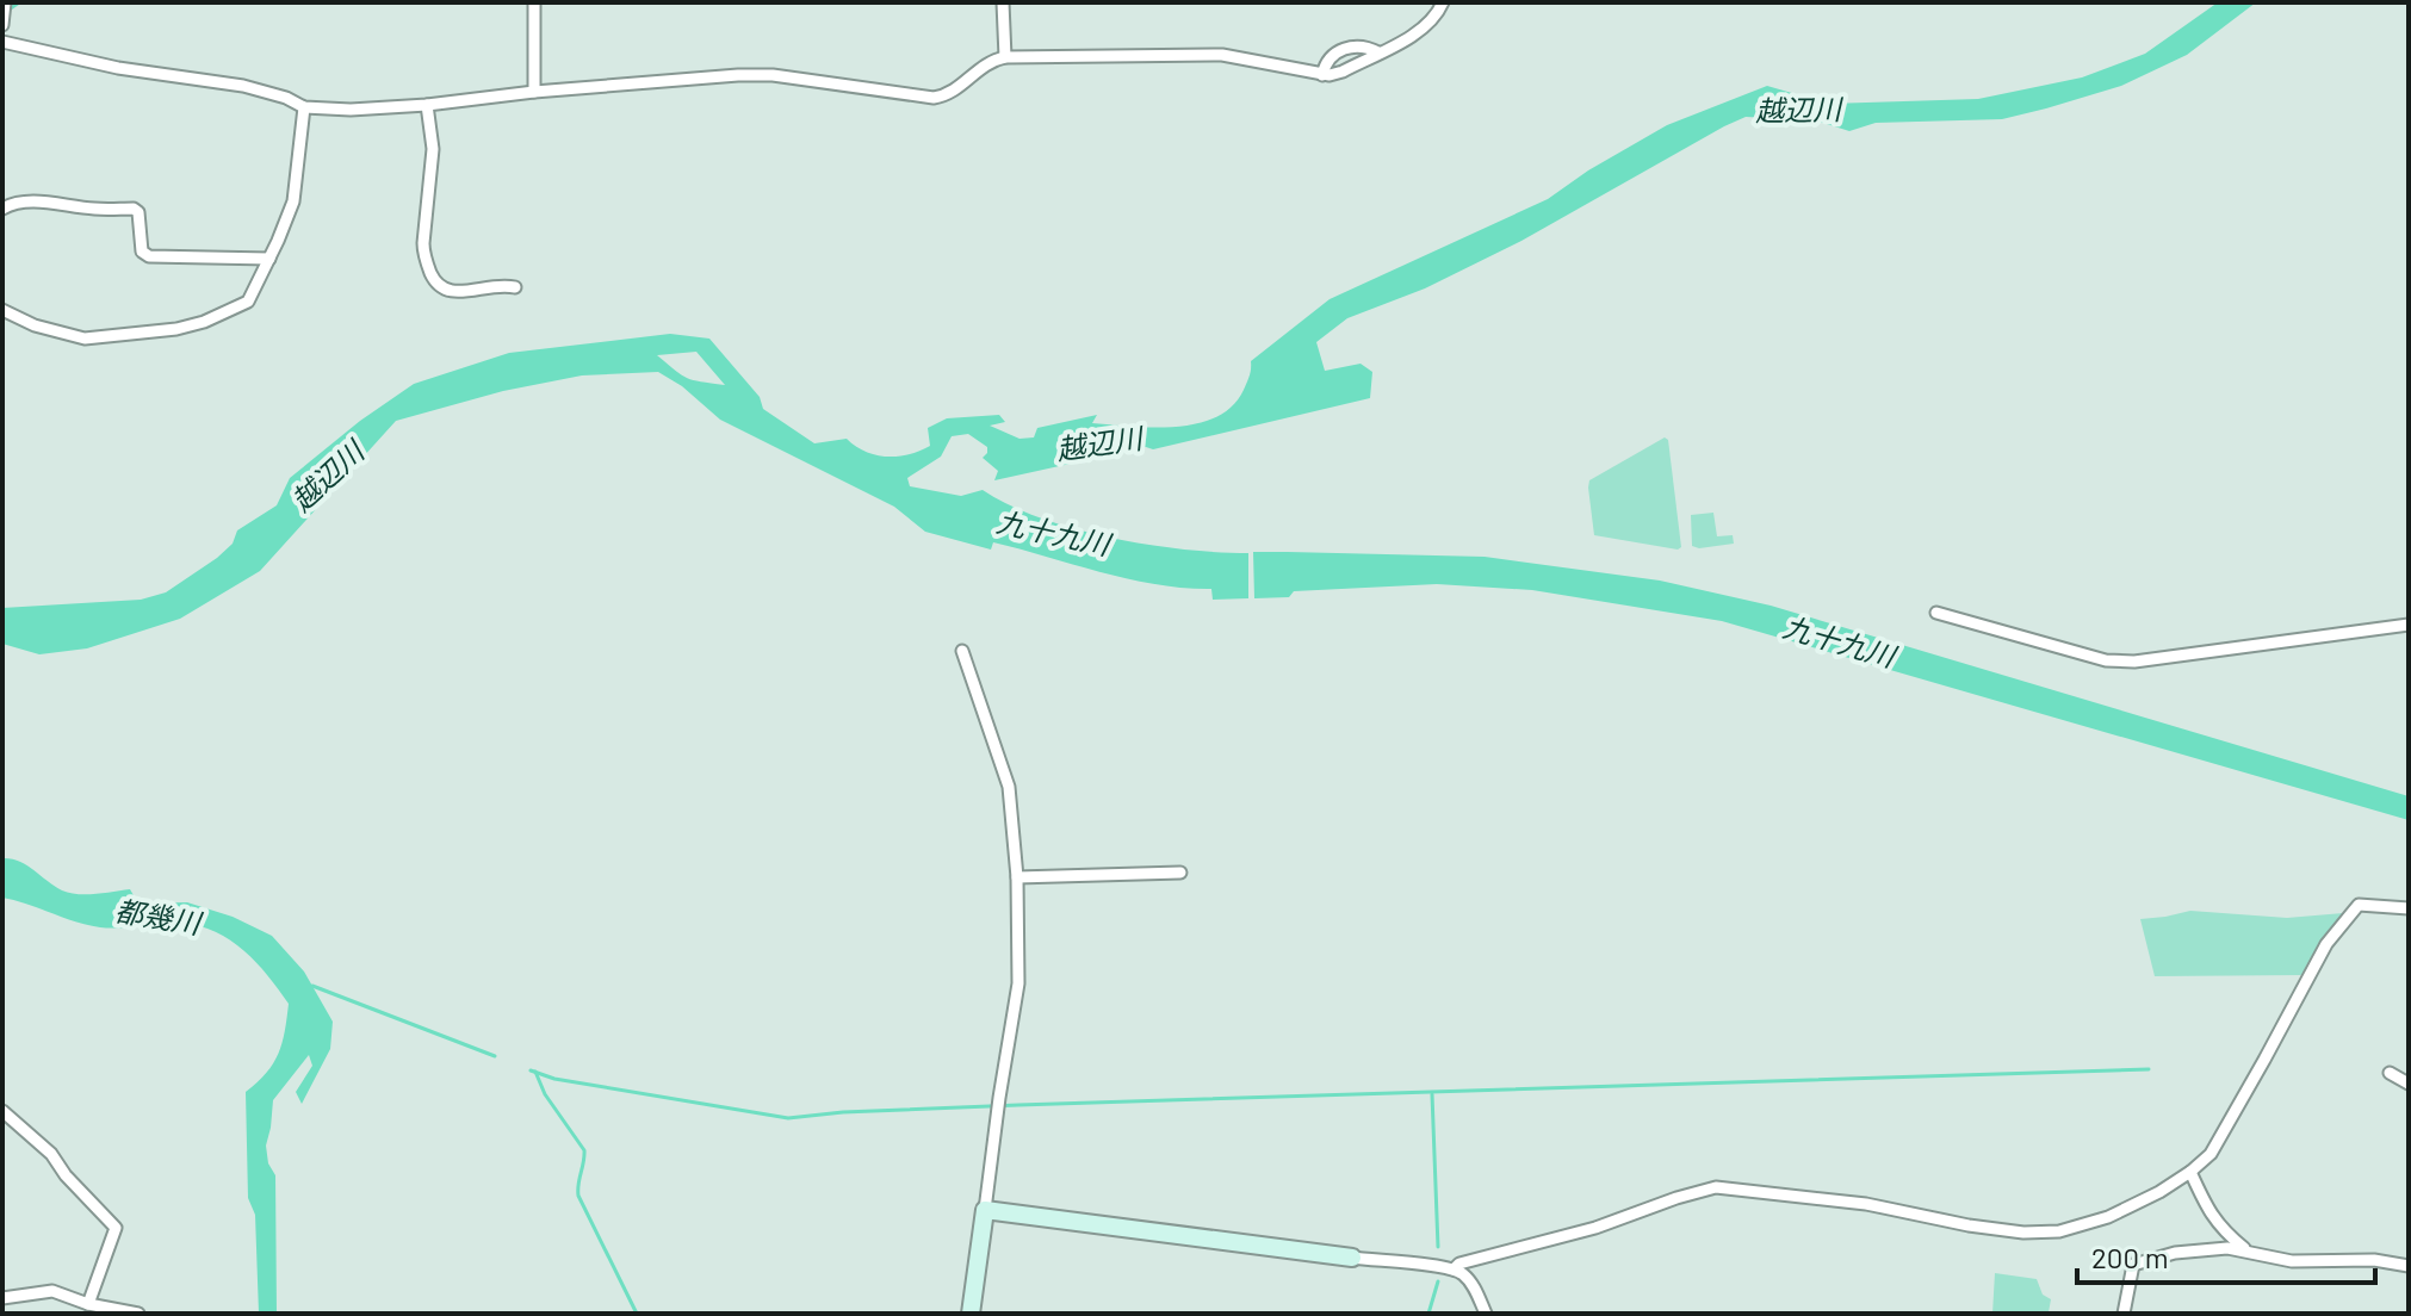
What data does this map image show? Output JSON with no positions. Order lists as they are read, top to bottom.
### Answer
{
  "water": ["越辺川", "九十九川", "都幾川"],
  "scale_bar": "200 m"
}
